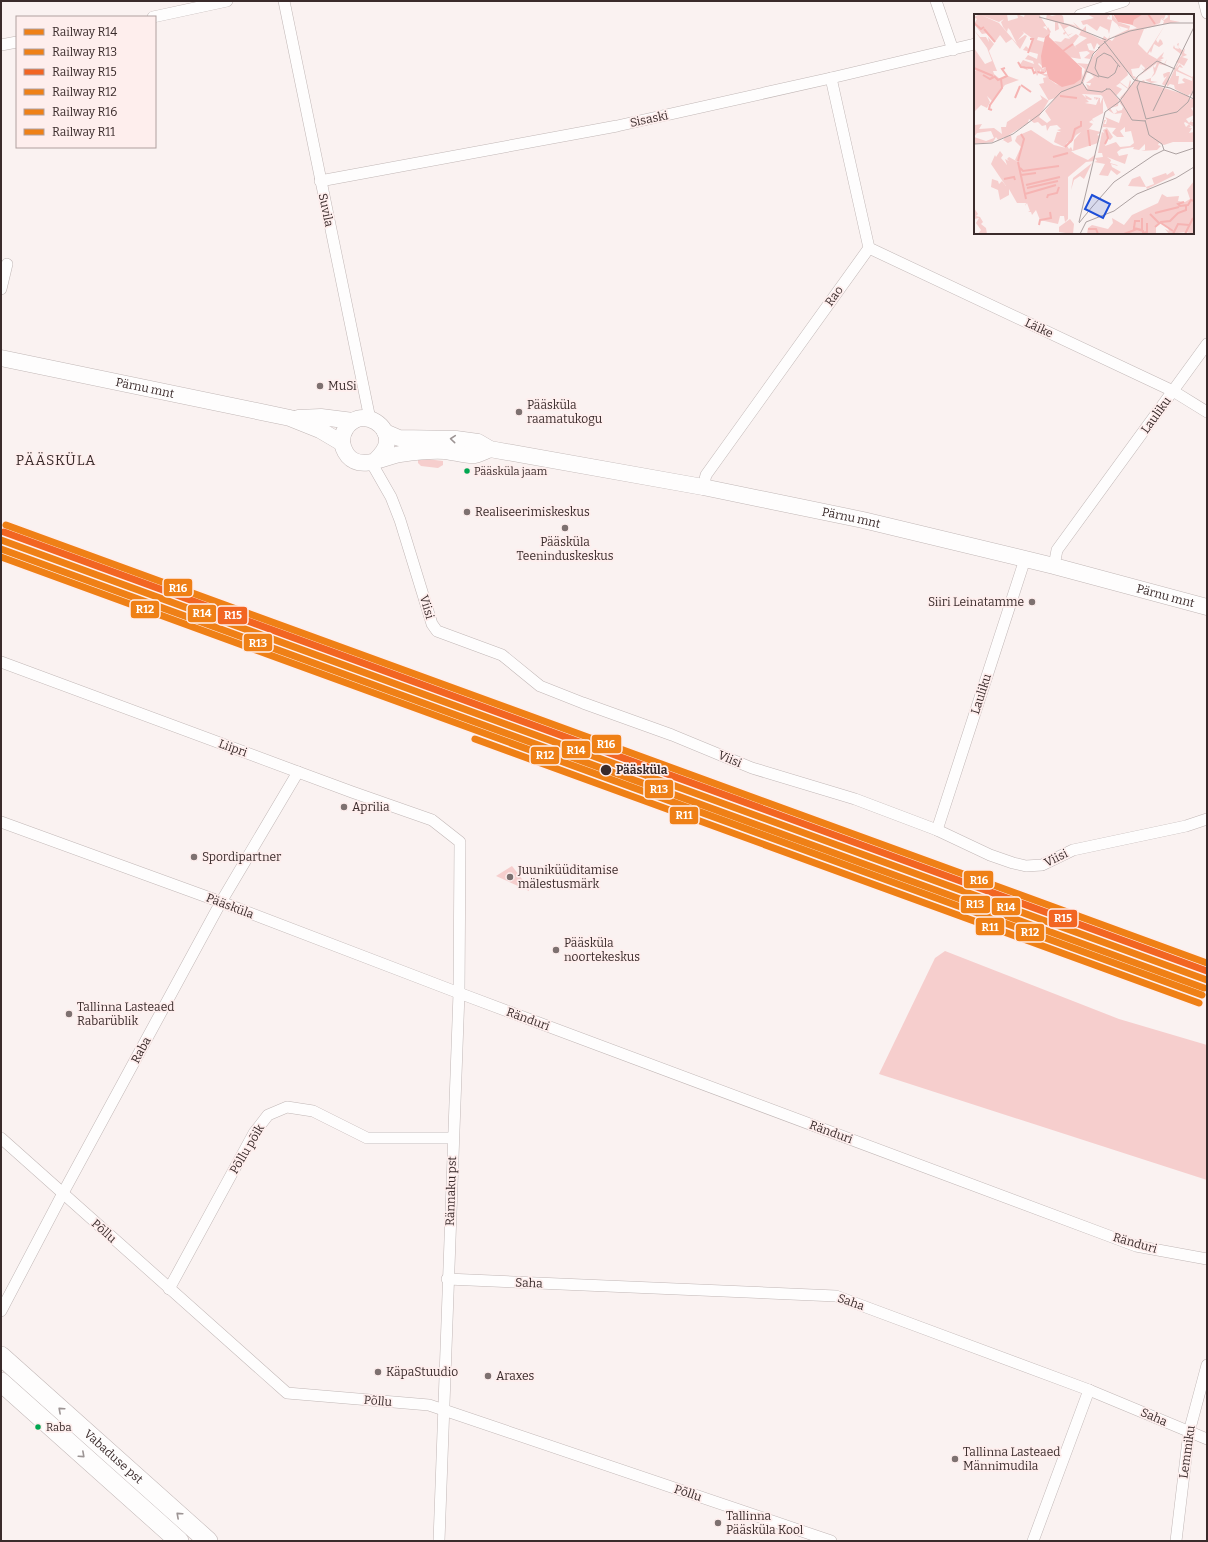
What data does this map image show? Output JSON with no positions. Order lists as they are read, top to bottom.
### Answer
{
  "streets": {
    "highway": ["Vabaduse pst"],
    "main road": ["Pärnu mnt"],
    "street": [
      "Sisaski",
      "Suvila",
      "Rao",
      "Läike",
      "Lauliku",
      "Viisi",
      "Liipri",
      "Pääsküla",
      "Ränduri",
      "Raba",
      "Põllu põik",
      "Rännaku pst",
      "Põllu",
      "Saha",
      "Lemmiku"
    ]
  },
  "crossings": [
    ["Sisaski", "Suvila"],
    ["Suvila", "Pärnu mnt"],
    ["Suvila", "Viisi"],
    ["Rao", "Läike"],
    ["Rao", "Pärnu mnt"],
    ["Läike", "Lauliku"],
    ["Pärnu mnt", "Lauliku"],
    ["Pärnu mnt", "Viisi"],
    ["Lauliku", "Viisi"],
    ["Liipri", "Raba"],
    ["Liipri", "Rännaku pst"],
    ["Pääsküla", "Ränduri"],
    ["Pääsküla", "Raba"],
    ["Pääsküla", "Rännaku pst"],
    ["Ränduri", "Rännaku pst"],
    ["Raba", "Põllu"],
    ["Põllu põik", "Rännaku pst"],
    ["Põllu põik", "Põllu"],
    ["Rännaku pst", "Põllu"],
    ["Rännaku pst", "Saha"],
    ["Saha", "Lemmiku"]
  ],
  "districts": ["PÄÄSKÜLA"],
  "places": [
    "MuSi",
    "Pääsküla raamatukogu",
    "Pääsküla jaam",
    "Realiseerimiskeskus",
    "Pääsküla Teeninduskeskus",
    "Siiri Leinatamme",
    "Pääsküla",
    "Aprilia",
    "Spordipartner",
    "Juuniküüditamise mälestusmärk",
    "Pääsküla noortekeskus",
    "Tallinna Lasteaed Rabarüblik",
    "KäpaStuudio",
    "Araxes",
    "Raba",
    "Tallinna Lasteaed Männimudila",
    "Tallinna Pääsküla Kool"
  ],
  "lines": [
    "rail line R16",
    "rail line R15",
    "rail line R14",
    "rail line R13",
    "rail line R12",
    "rail line R11"
  ],
  "legend": [
    "Railway R14",
    "Railway R13",
    "Railway R15",
    "Railway R12",
    "Railway R16",
    "Railway R11"
  ]
}
